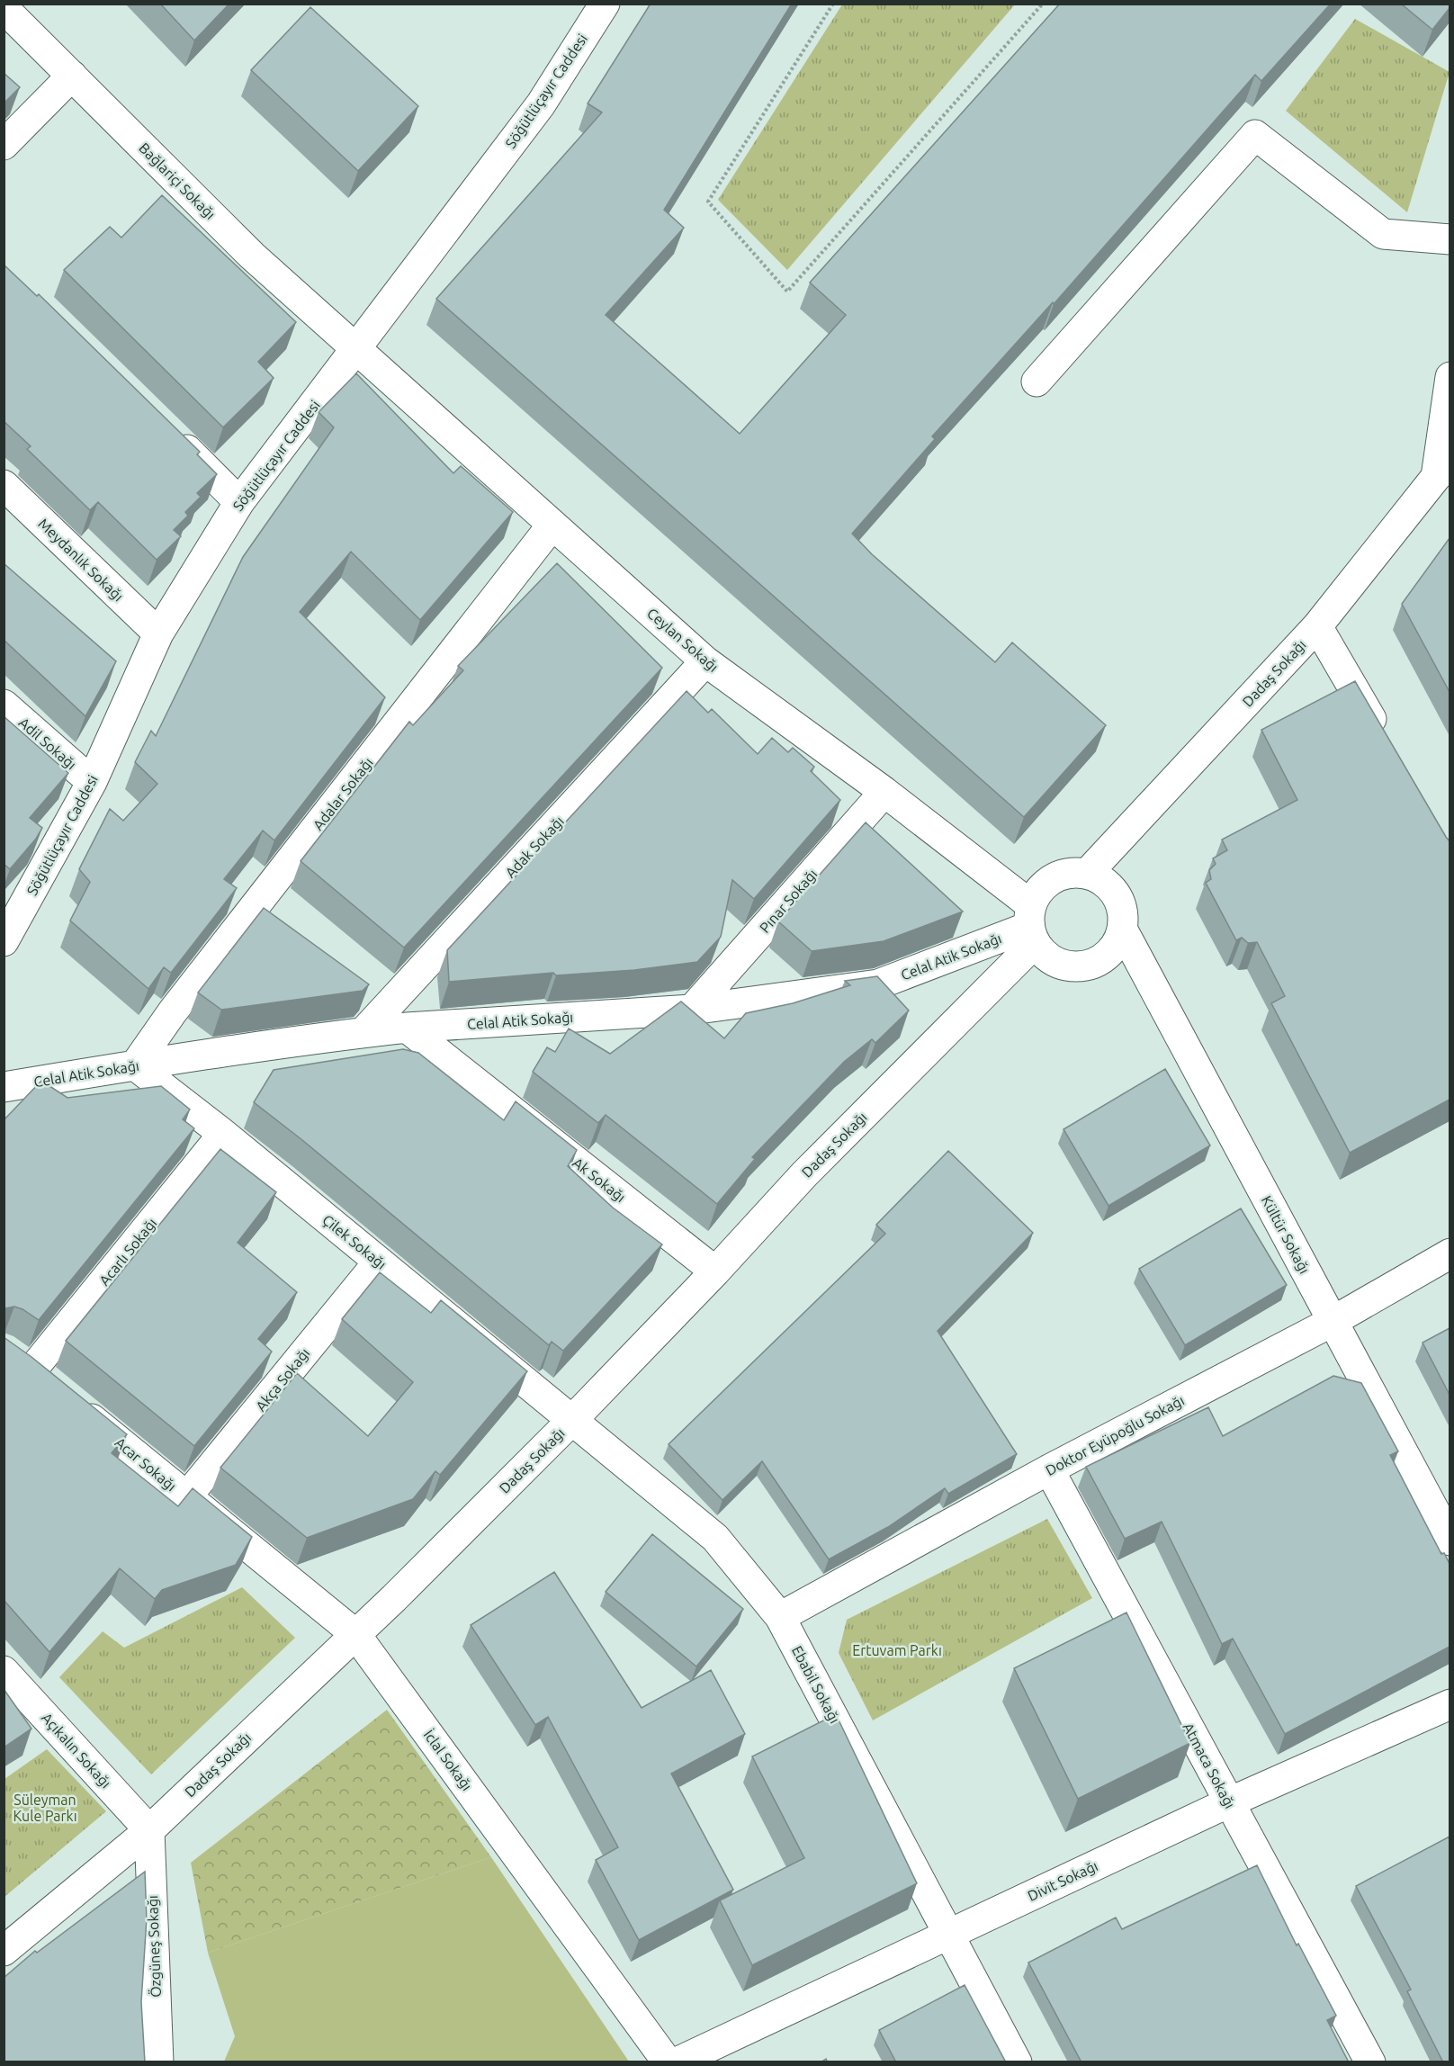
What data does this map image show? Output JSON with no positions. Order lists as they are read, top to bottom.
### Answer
{
  "streets": {
    "street": [
      "Söğütlüçayır Caddesi",
      "Bağlariçi Sokağı",
      "Meydanlık Sokağı",
      "Ceylan Sokağı",
      "Dadaş Sokağı",
      "Adil Sokağı",
      "Adalar Sokağı",
      "Adak Sokağı",
      "Pınar Sokağı",
      "Celal Atik Sokağı",
      "Ak Sokağı",
      "Kültür Sokağı",
      "Çilek Sokağı",
      "Acarlı Sokağı",
      "Akça Sokağı",
      "Doktor Eyüpoğlu Sokağı",
      "Acar Sokağı",
      "Ebabil Sokağı",
      "Açıkalın Sokağı",
      "İclal Sokağı",
      "Atmaca Sokağı",
      "Divit Sokağı",
      "Özgüneş Sokağı"
    ]
  },
  "crossings": [
    ["Söğütlüçayır Caddesi", "Bağlariçi Sokağı"],
    ["Söğütlüçayır Caddesi", "Meydanlık Sokağı"],
    ["Söğütlüçayır Caddesi", "Ceylan Sokağı"],
    ["Söğütlüçayır Caddesi", "Adil Sokağı"],
    ["Bağlariçi Sokağı", "Ceylan Sokağı"],
    ["Ceylan Sokağı", "Dadaş Sokağı"],
    ["Ceylan Sokağı", "Adalar Sokağı"],
    ["Ceylan Sokağı", "Adak Sokağı"],
    ["Ceylan Sokağı", "Pınar Sokağı"],
    ["Ceylan Sokağı", "Celal Atik Sokağı"],
    ["Ceylan Sokağı", "Kültür Sokağı"],
    ["Dadaş Sokağı", "Celal Atik Sokağı"],
    ["Dadaş Sokağı", "Ak Sokağı"],
    ["Dadaş Sokağı", "Kültür Sokağı"],
    ["Dadaş Sokağı", "Çilek Sokağı"],
    ["Dadaş Sokağı", "Ebabil Sokağı"],
    ["Dadaş Sokağı", "Açıkalın Sokağı"],
    ["Dadaş Sokağı", "İclal Sokağı"],
    ["Dadaş Sokağı", "Özgüneş Sokağı"],
    ["Adalar Sokağı", "Celal Atik Sokağı"],
    ["Adalar Sokağı", "Çilek Sokağı"],
    ["Adak Sokağı", "Celal Atik Sokağı"],
    ["Pınar Sokağı", "Celal Atik Sokağı"],
    ["Celal Atik Sokağı", "Ak Sokağı"],
    ["Celal Atik Sokağı", "Kültür Sokağı"],
    ["Celal Atik Sokağı", "Çilek Sokağı"],
    ["Kültür Sokağı", "Doktor Eyüpoğlu Sokağı"],
    ["Çilek Sokağı", "Acarlı Sokağı"],
    ["Çilek Sokağı", "Akça Sokağı"],
    ["Çilek Sokağı", "Ebabil Sokağı"],
    ["Acarlı Sokağı", "Acar Sokağı"],
    ["Akça Sokağı", "Acar Sokağı"],
    ["Akça Sokağı", "İclal Sokağı"],
    ["Doktor Eyüpoğlu Sokağı", "Ebabil Sokağı"],
    ["Doktor Eyüpoğlu Sokağı", "Atmaca Sokağı"],
    ["Acar Sokağı", "İclal Sokağı"],
    ["Ebabil Sokağı", "Divit Sokağı"],
    ["Açıkalın Sokağı", "Özgüneş Sokağı"],
    ["Atmaca Sokağı", "Divit Sokağı"]
  ],
  "parks": ["Ertuvam Parkı", "Süleyman Kule Parkı"]
}
